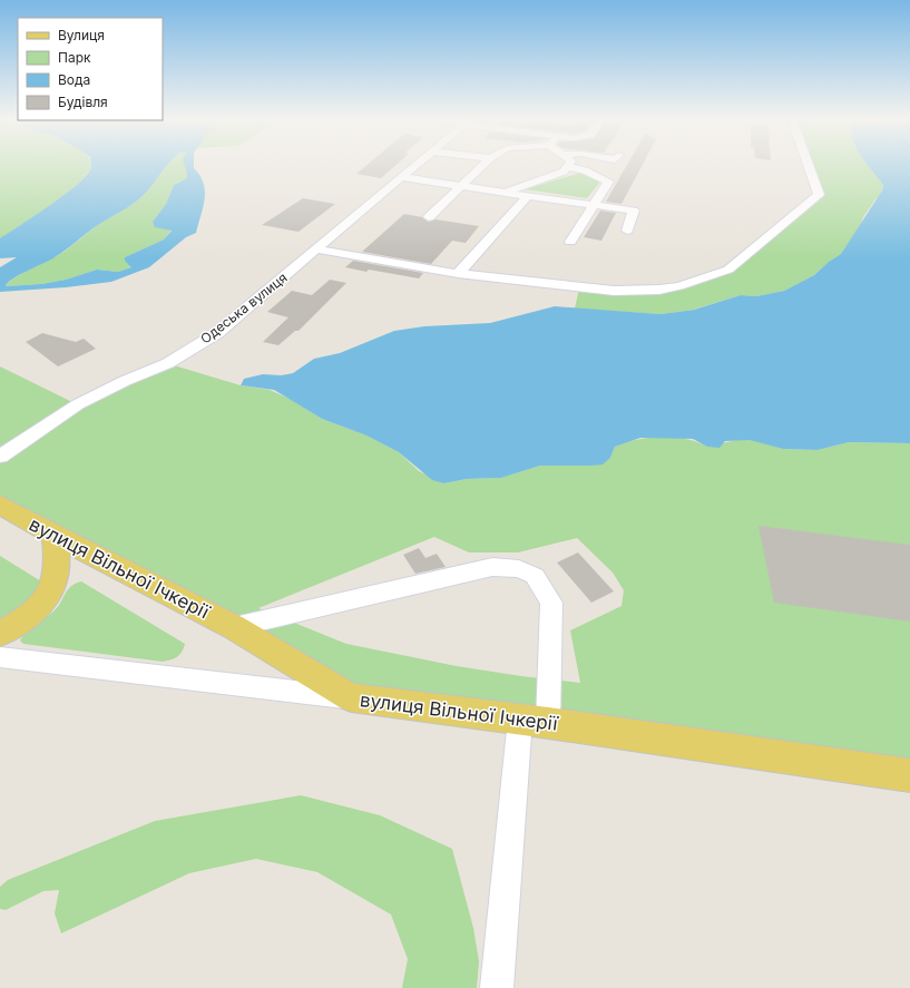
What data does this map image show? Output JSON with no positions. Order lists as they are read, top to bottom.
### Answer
{
  "streets": {
    "main road": ["вулиця Вільної Ічкерії"],
    "street": ["Одеська вулиця"]
  },
  "legend": [
    "Вулиця",
    "Парк",
    "Вода",
    "Будівля"
  ]
}
